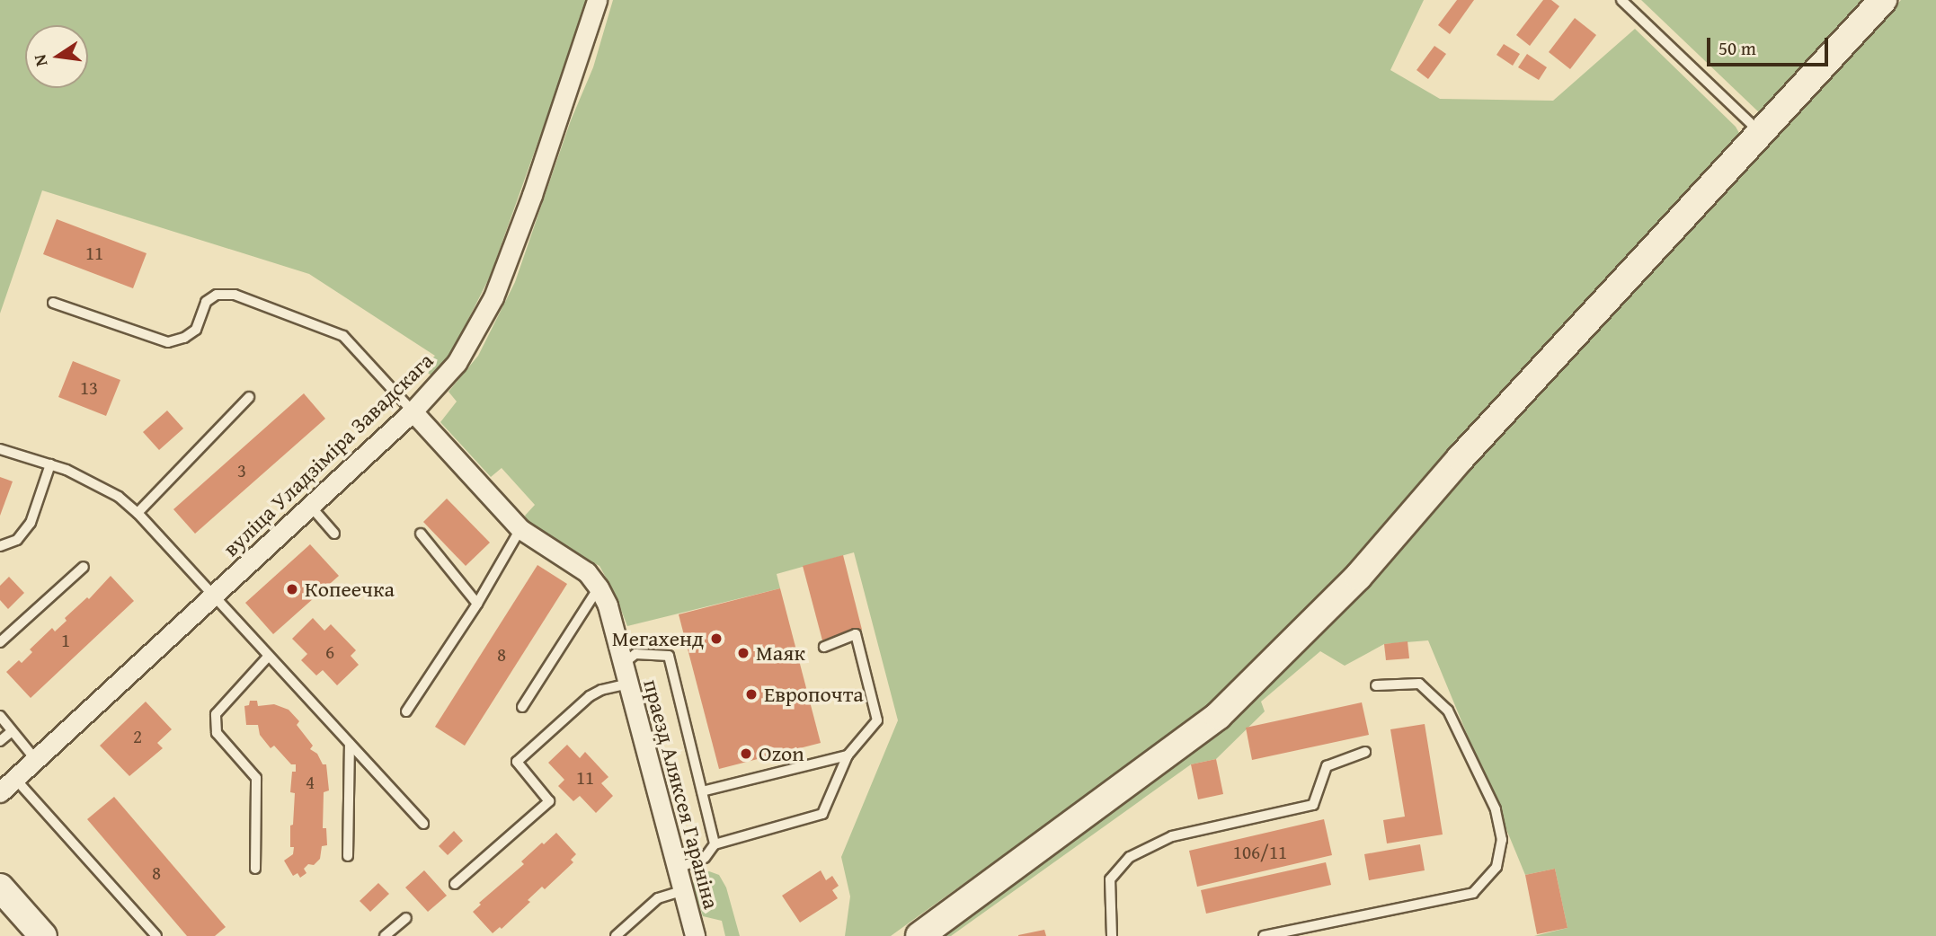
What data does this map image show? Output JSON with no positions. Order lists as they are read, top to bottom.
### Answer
{
  "streets": {
    "street": ["вуліца Уладзіміра Завадскага", "праезд Аляксея Гараніна"]
  },
  "crossings": [
    ["вуліца Уладзіміра Завадскага", "праезд Аляксея Гараніна"]
  ],
  "places": [
    "Копеечка",
    "Мегахенд",
    "Маяк",
    "Европочта",
    "Ozon"
  ],
  "house_numbers": [
    "11",
    "13",
    "3",
    "1",
    "6",
    "8",
    "2",
    "11",
    "4",
    "106/11",
    "8"
  ],
  "scale_bar": "50 m",
  "north": "left"
}
